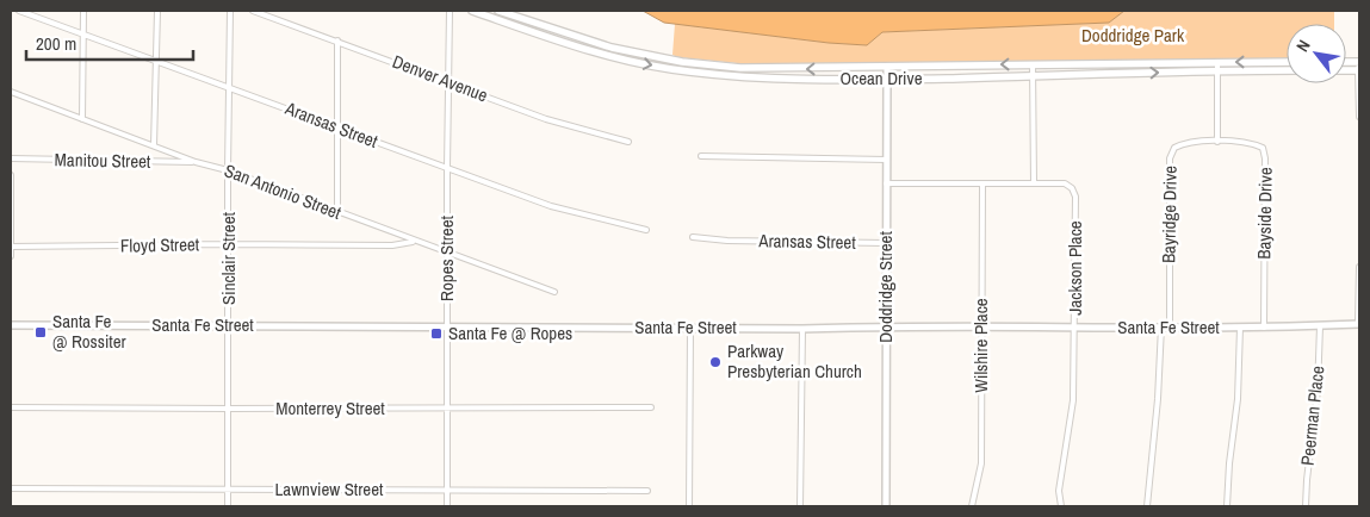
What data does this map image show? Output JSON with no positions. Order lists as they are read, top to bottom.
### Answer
{
  "streets": {
    "main road": ["Ocean Drive", "Doddridge Street", "Santa Fe Street"],
    "street": [
      "Denver Avenue",
      "Aransas Street",
      "Manitou Street",
      "San Antonio Street",
      "Bayside Drive",
      "Bayridge Drive",
      "Floyd Street",
      "Sinclair Street",
      "Ropes Street",
      "Jackson Place",
      "Wilshire Place",
      "Monterrey Street",
      "Peerman Place",
      "Lawnview Street"
    ]
  },
  "crossings": [
    ["Denver Avenue", "Ropes Street"],
    ["Ocean Drive", "Doddridge Street"],
    ["Aransas Street", "Sinclair Street"],
    ["Aransas Street", "Ropes Street"],
    ["Aransas Street", "Doddridge Street"],
    ["Manitou Street", "San Antonio Street"],
    ["San Antonio Street", "Floyd Street"],
    ["San Antonio Street", "Sinclair Street"],
    ["San Antonio Street", "Ropes Street"],
    ["Bayside Drive", "Bayridge Drive"],
    ["Bayside Drive", "Santa Fe Street"],
    ["Bayridge Drive", "Santa Fe Street"],
    ["Floyd Street", "Sinclair Street"],
    ["Sinclair Street", "Santa Fe Street"],
    ["Sinclair Street", "Monterrey Street"],
    ["Sinclair Street", "Lawnview Street"],
    ["Ropes Street", "Santa Fe Street"],
    ["Ropes Street", "Monterrey Street"],
    ["Ropes Street", "Lawnview Street"],
    ["Jackson Place", "Santa Fe Street"],
    ["Doddridge Street", "Santa Fe Street"],
    ["Santa Fe Street", "Wilshire Place"],
    ["Santa Fe Street", "Peerman Place"]
  ],
  "parks": ["Doddridge Park"],
  "places": {
    "transit": ["Santa Fe @ Rossiter", "Santa Fe @ Ropes"],
    "other": ["Parkway Presbyterian Church"]
  },
  "scale_bar": "200 m",
  "north": "top left"
}
